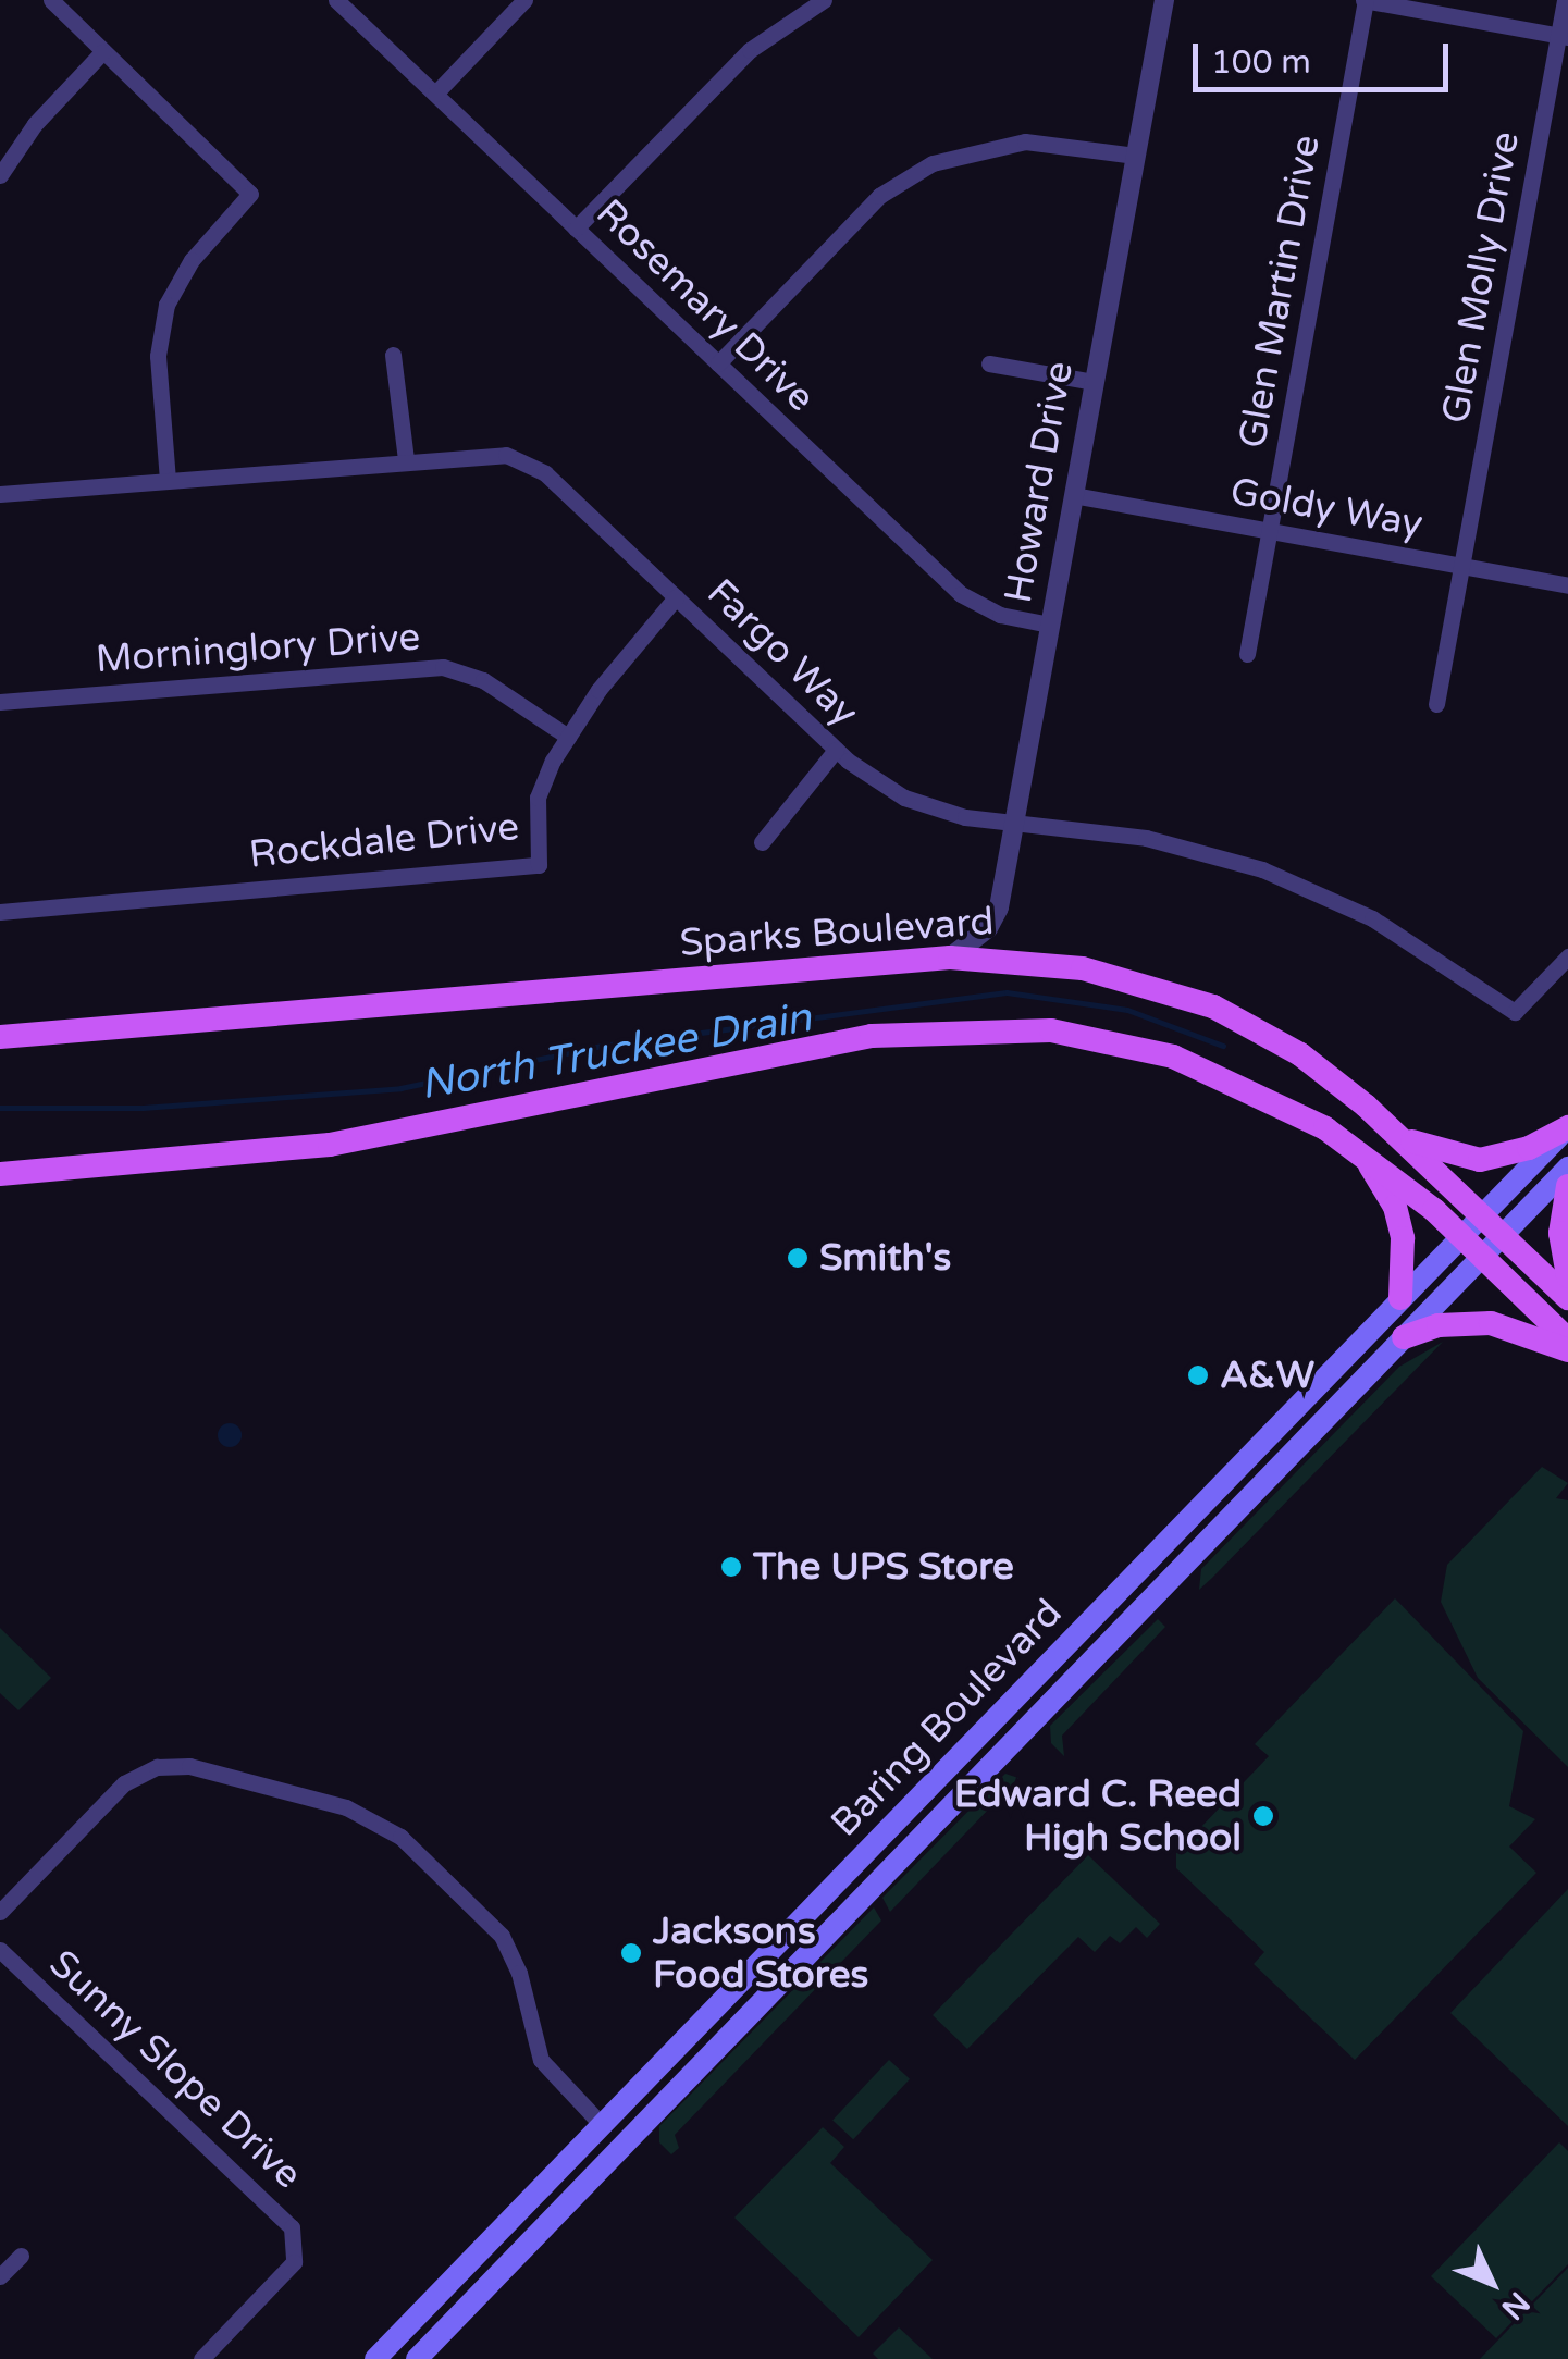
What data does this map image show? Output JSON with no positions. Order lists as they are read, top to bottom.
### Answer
{
  "streets": {
    "main road": ["Sparks Boulevard", "Baring Boulevard"],
    "street": [
      "Glen Molly Drive",
      "Glen Martin Drive",
      "Rosemary Drive",
      "Howard Drive",
      "Goldy Way",
      "Morninglory Drive",
      "Fargo Way",
      "Rockdale Drive",
      "Sunny Slope Drive"
    ]
  },
  "crossings": [
    ["Glen Molly Drive", "Goldy Way"],
    ["Glen Martin Drive", "Goldy Way"],
    ["Rosemary Drive", "Howard Drive"],
    ["Howard Drive", "Goldy Way"],
    ["Howard Drive", "Fargo Way"],
    ["Howard Drive", "Sparks Boulevard"],
    ["Morninglory Drive", "Rockdale Drive"],
    ["Fargo Way", "Rockdale Drive"],
    ["Sparks Boulevard", "Baring Boulevard"]
  ],
  "water": ["North Truckee Drain"],
  "places": [
    "Smith's",
    "A&W",
    "The UPS Store",
    "Edward C. Reed High School",
    "Jacksons Food Stores"
  ],
  "scale_bar": "100 m",
  "north": "bottom right"
}
